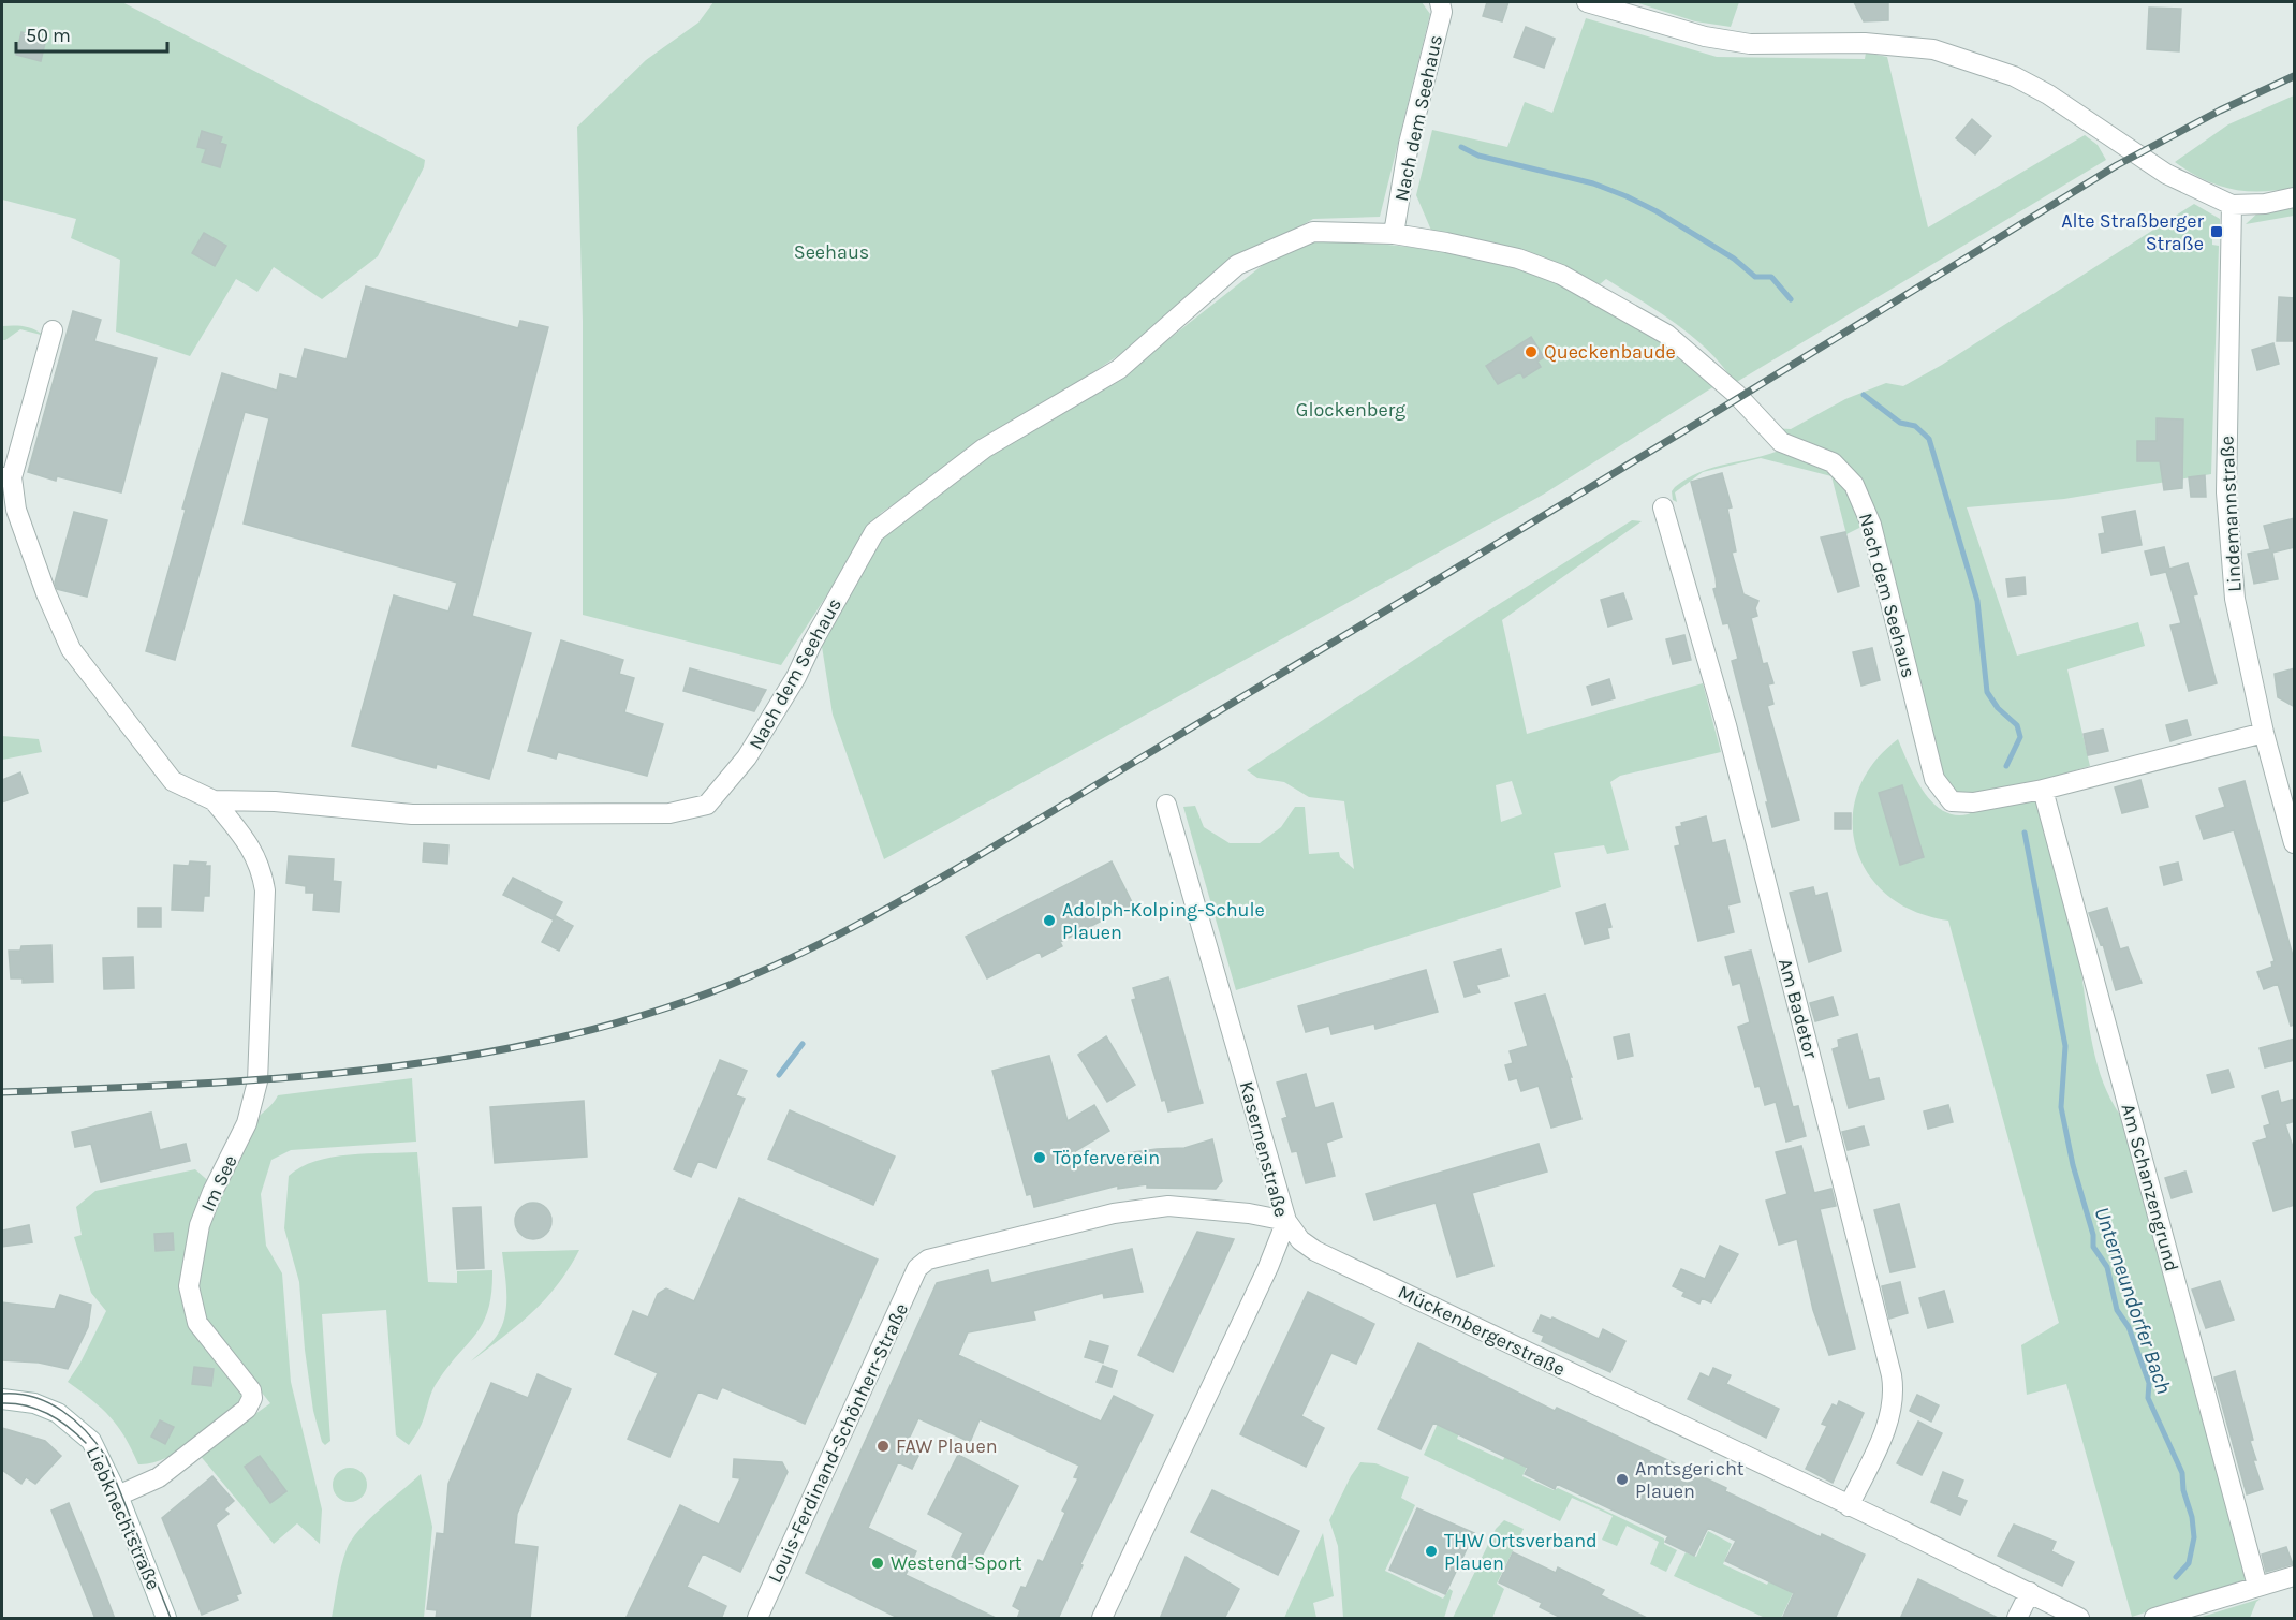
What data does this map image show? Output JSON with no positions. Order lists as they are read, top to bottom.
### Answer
{
  "streets": {
    "street": [
      "Nach dem Seehaus",
      "Lindemannstraße",
      "Am Badetor",
      "Kasernenstraße",
      "Im See",
      "Am Schanzengrund",
      "Mückenbergerstraße",
      "Louis-Ferdinand-Schönherr-Straße",
      "Liebknechtstraße"
    ]
  },
  "crossings": [
    ["Nach dem Seehaus", "Lindemannstraße"],
    ["Nach dem Seehaus", "Im See"],
    ["Nach dem Seehaus", "Am Schanzengrund"],
    ["Am Badetor", "Mückenbergerstraße"],
    ["Kasernenstraße", "Mückenbergerstraße"],
    ["Kasernenstraße", "Louis-Ferdinand-Schönherr-Straße"],
    ["Im See", "Liebknechtstraße"],
    ["Mückenbergerstraße", "Louis-Ferdinand-Schönherr-Straße"]
  ],
  "water": ["Unterneundorfer Bach"],
  "parks": ["Seehaus", "Glockenberg"],
  "places": {
    "transit": ["Alte Straßberger Straße"],
    "other": [
      "Queckenbaude",
      "Adolph-Kolping-Schule Plauen",
      "Töpferverein",
      "FAW Plauen",
      "Amtsgericht Plauen",
      "THW Ortsverband Plauen",
      "Westend-Sport"
    ]
  },
  "scale_bar": "50 m"
}
